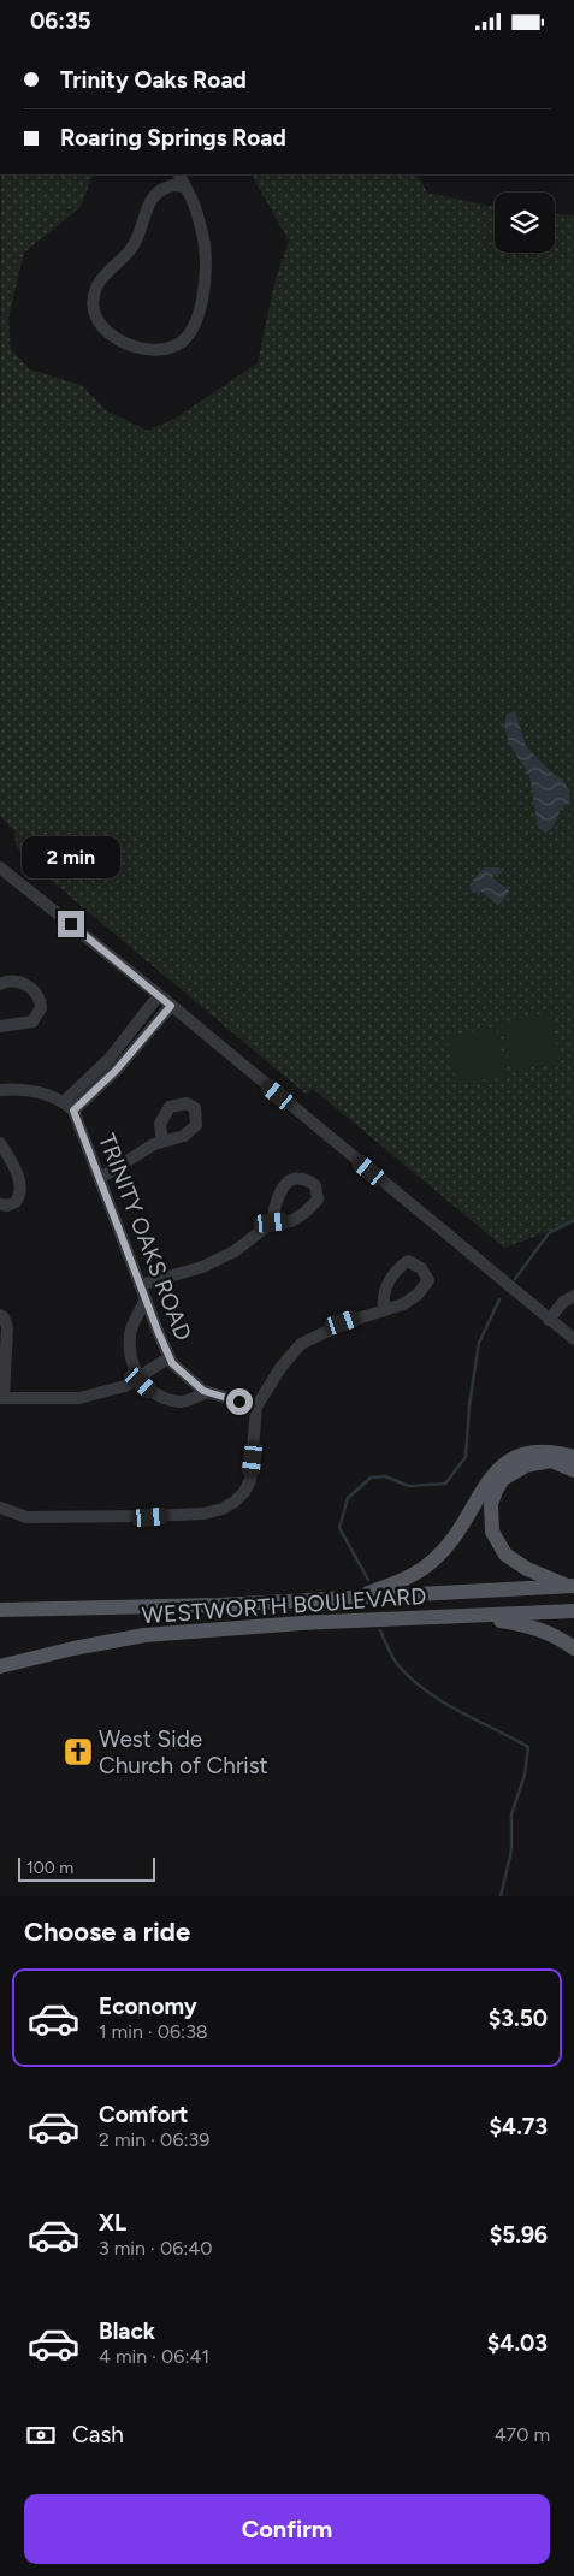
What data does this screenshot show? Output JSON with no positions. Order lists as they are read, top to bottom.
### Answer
{
  "streets": {
    "main road": ["WESTWORTH BOULEVARD"],
    "street": ["TRINITY OAKS ROAD"]
  },
  "places": {
    "church": ["West Side Church of Christ"]
  },
  "scale_bar": "100 m",
  "page": {
    "status": "06:35",
    "banner": ["Trinity Oaks Road", "Roaring Springs Road"],
    "bubble": "2 min",
    "scale": "100 m",
    "heading": "Choose a ride",
    "list": [
      {
        "name": "Economy",
        "note": "1 min · 06:38",
        "value": "$3.50"
      },
      {
        "name": "Comfort",
        "note": "2 min · 06:39",
        "value": "$4.73"
      },
      {
        "name": "XL",
        "note": "3 min · 06:40",
        "value": "$5.96"
      },
      {
        "name": "Black",
        "note": "4 min · 06:41",
        "value": "$4.03"
      }
    ],
    "pay": ["Cash", "470 m"],
    "buttons": "Confirm"
  }
}
